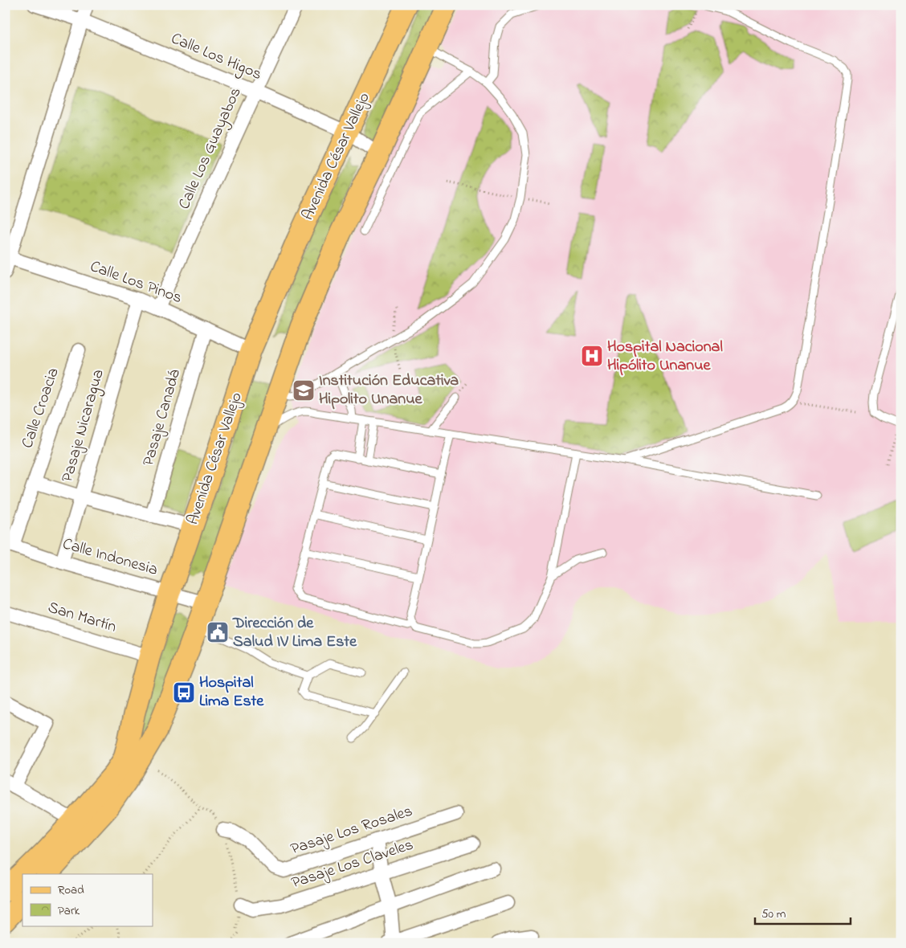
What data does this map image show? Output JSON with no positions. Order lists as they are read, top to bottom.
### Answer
{
  "streets": {
    "main road": ["Avenida César Vallejo"],
    "street": [
      "Calle Los Higos",
      "Calle Los Guayabos",
      "Calle Los Pinos",
      "Calle Croacia",
      "Pasaje Canadá",
      "Pasaje Nicaragua",
      "Calle Indonesia",
      "San Martín",
      "Pasaje Los Rosales",
      "Pasaje Los Claveles"
    ]
  },
  "crossings": [
    ["Calle Los Higos", "Calle Los Guayabos"],
    ["Calle Los Higos", "Avenida César Vallejo"],
    ["Calle Los Guayabos", "Calle Los Pinos"],
    ["Avenida César Vallejo", "Calle Los Pinos"],
    ["Avenida César Vallejo", "Calle Indonesia"],
    ["Avenida César Vallejo", "San Martín"],
    ["Calle Los Pinos", "Pasaje Canadá"],
    ["Calle Los Pinos", "Pasaje Nicaragua"],
    ["Calle Croacia", "Calle Indonesia"],
    ["Pasaje Nicaragua", "Calle Indonesia"]
  ],
  "places": {
    "hospital": ["Hospital Nacional Hipólito Unanue"],
    "school or university": ["Institución Educativa Hipolito Unanue"],
    "public building": ["Dirección de Salud IV Lima Este"],
    "bus stop": ["Hospital Lima Este"]
  },
  "legend": ["Road", "Park"],
  "scale_bar": "50 m"
}
